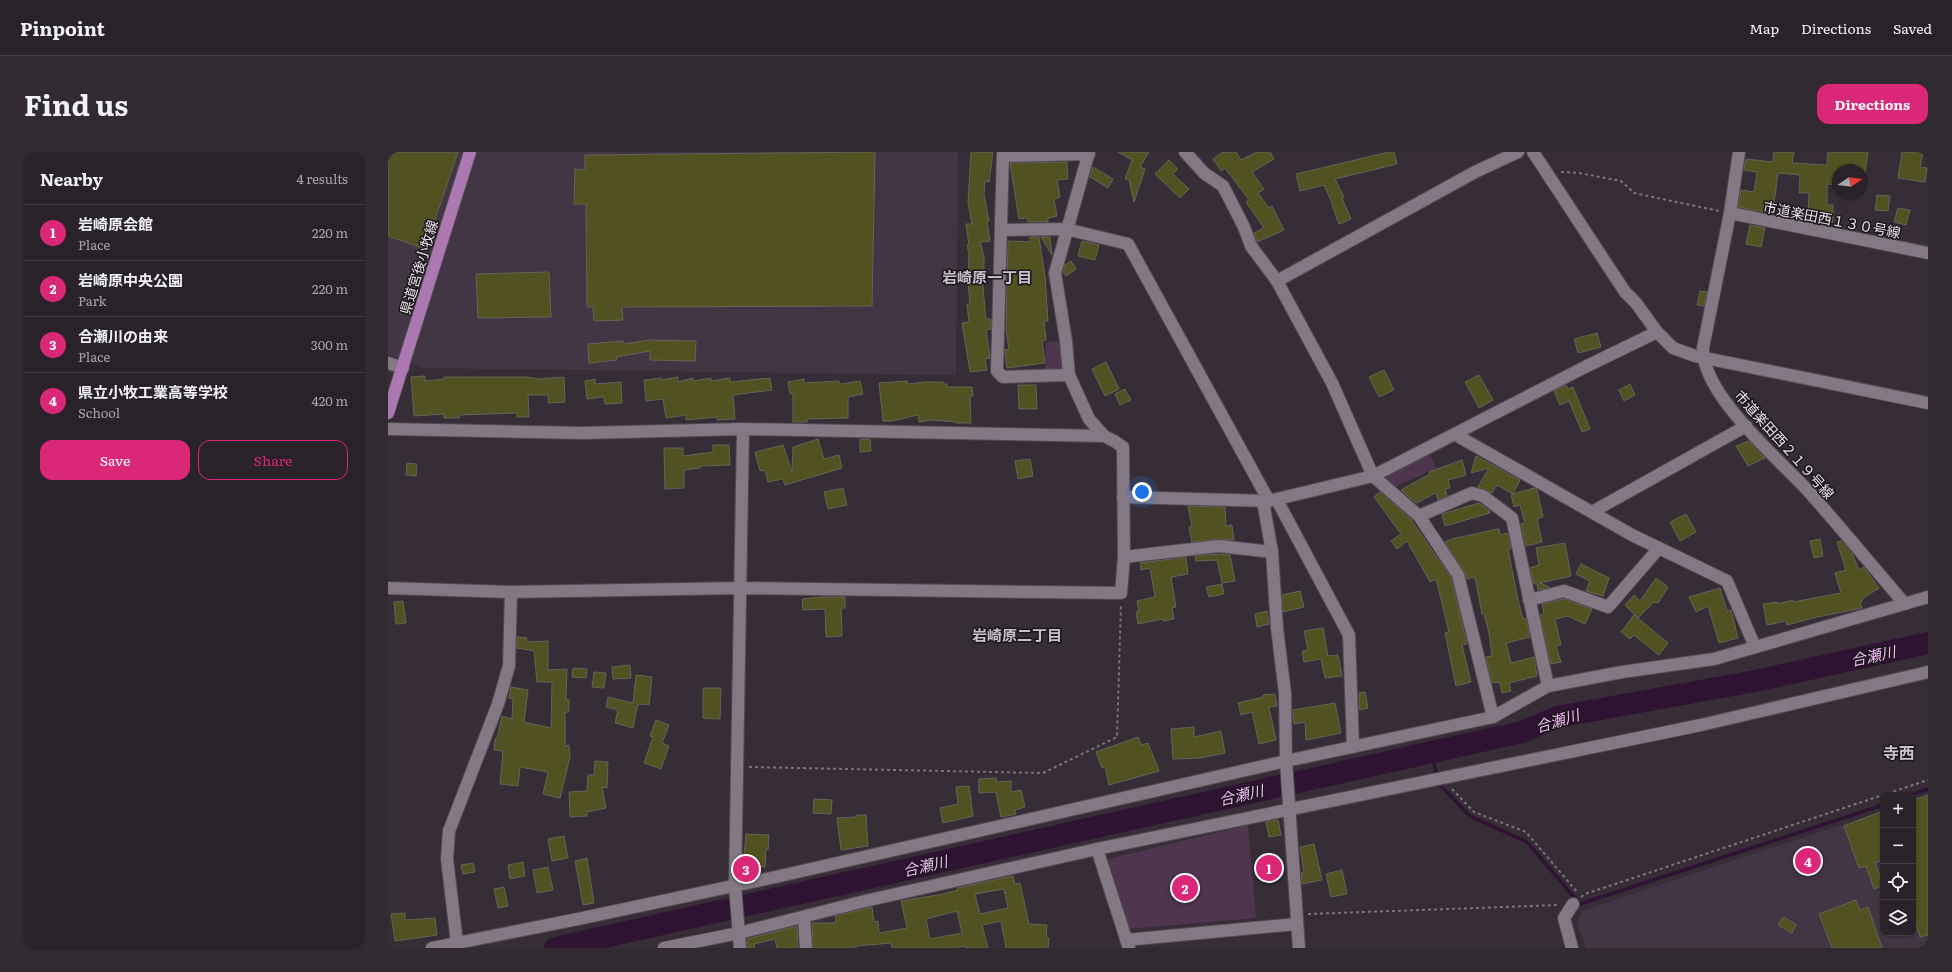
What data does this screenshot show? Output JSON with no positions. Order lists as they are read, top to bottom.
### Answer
{
  "streets": {
    "main road": ["県道宮後小牧線"],
    "street": ["市道楽田西１３０号線", "市道楽田西２１９号線"]
  },
  "crossings": [
    ["市道楽田西１３０号線", "市道楽田西２１９号線"]
  ],
  "districts": ["岩崎原一丁目", "岩崎原二丁目", "寺西"],
  "water": ["合瀬川"],
  "north": "right",
  "page": {
    "header": "Pinpoint",
    "nav": ["Map", "Directions", "Saved"],
    "title": "Find us",
    "buttons": [
      "Directions",
      ["Save", "Share"]
    ],
    "heading": ["Nearby", "4 results"],
    "list": [
      {
        "mark": "1",
        "name": "岩崎原会館",
        "note": "Place",
        "value": "220 m"
      },
      {
        "mark": "2",
        "name": "岩崎原中央公園",
        "note": "Park",
        "value": "220 m"
      },
      {
        "mark": "3",
        "name": "合瀬川の由来",
        "note": "Place",
        "value": "300 m"
      },
      {
        "mark": "4",
        "name": "県立小牧工業高等学校",
        "note": "School",
        "value": "420 m"
      }
    ],
    "map_buttons": ["+", "−"],
    "pins": [
      "4",
      "1",
      "3",
      "2"
    ]
  }
}
